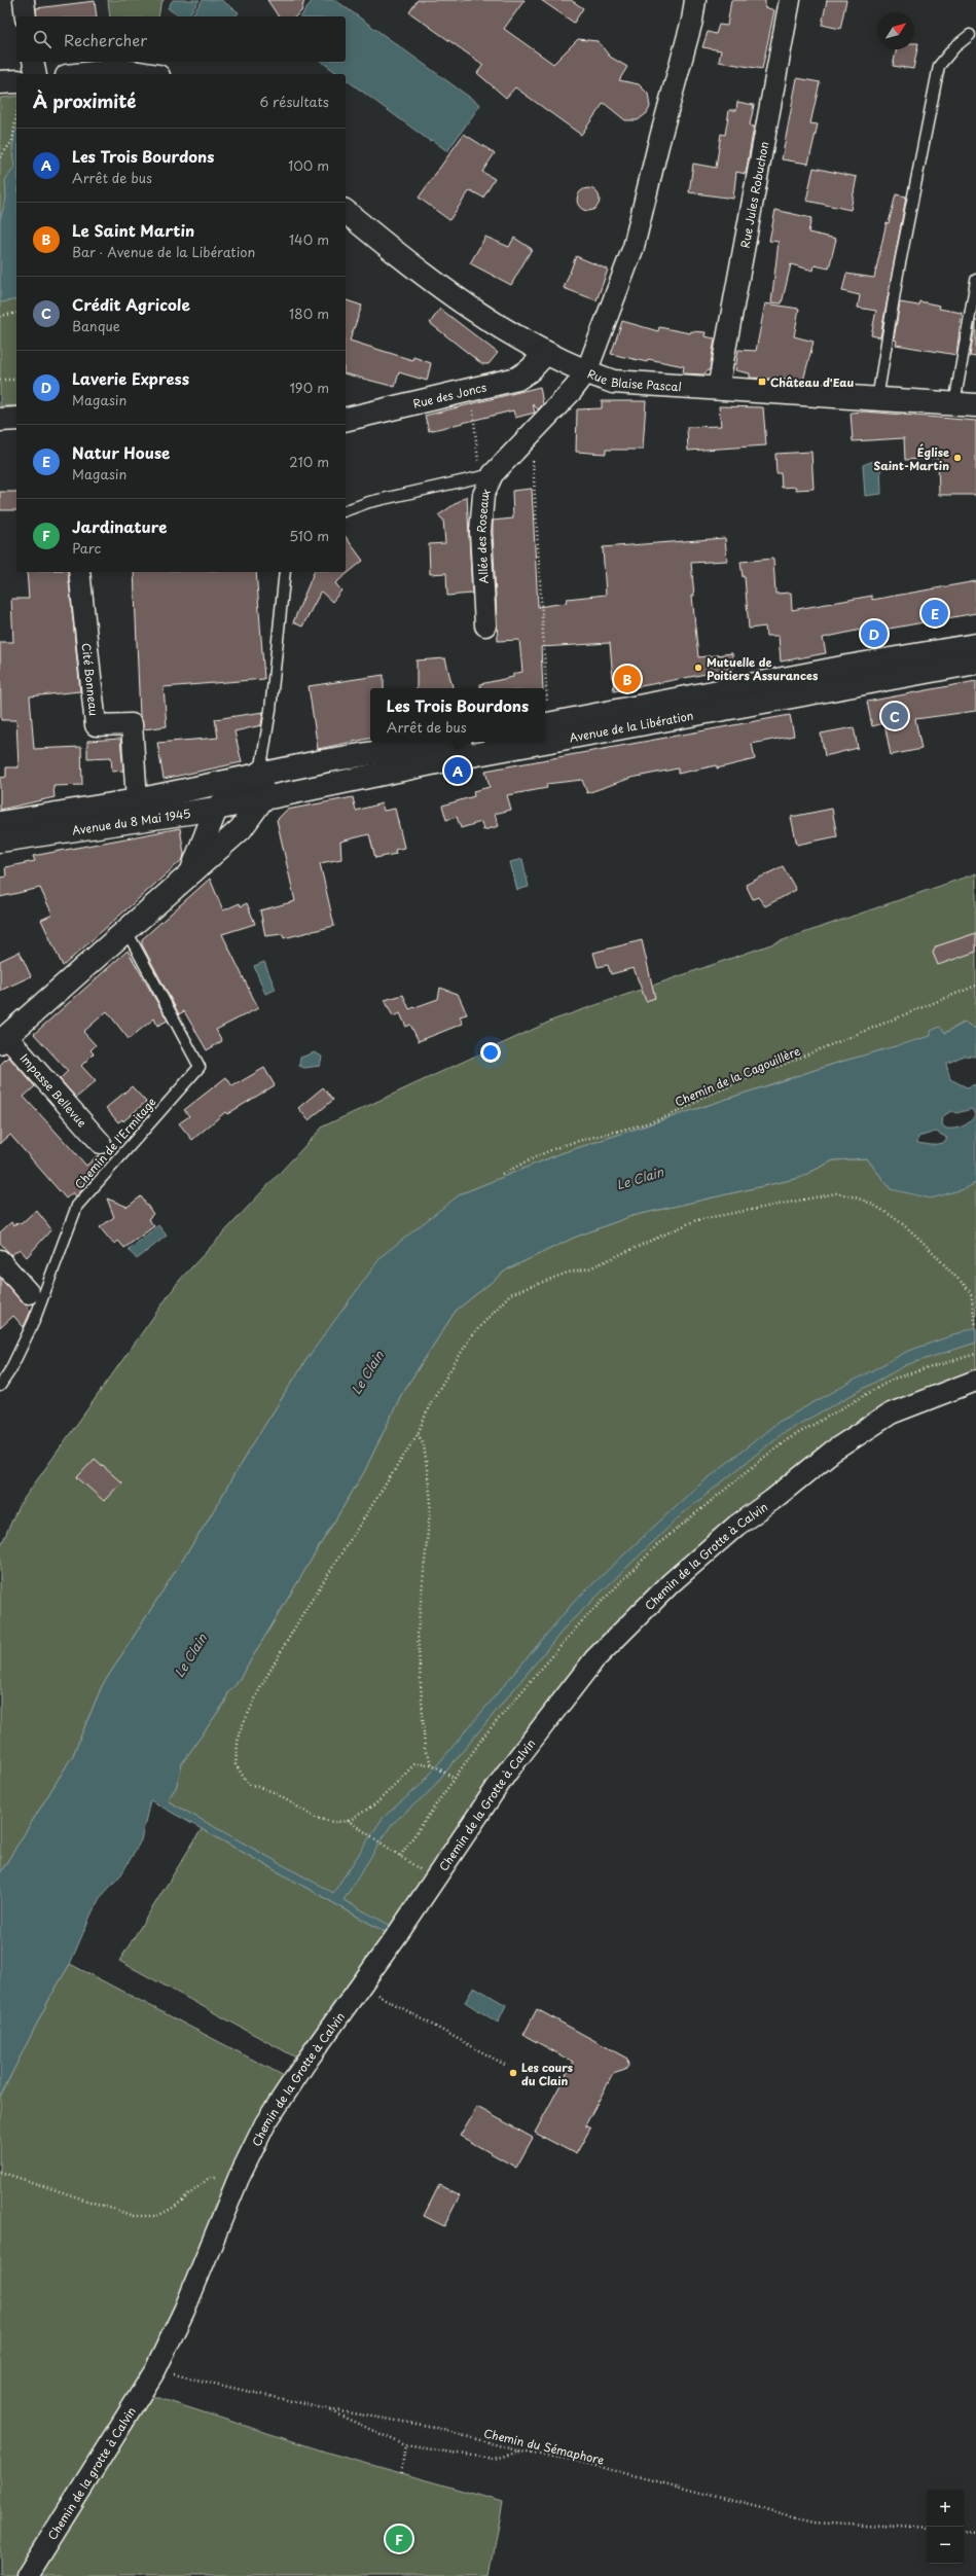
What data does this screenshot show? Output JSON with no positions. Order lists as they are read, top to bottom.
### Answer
{
  "streets": {
    "main road": [
      "Rue Blaise Pascal",
      "Rue des Joncs",
      "Avenue de la Libération",
      "Avenue du 8 Mai 1945"
    ],
    "street": [
      "Rue Jules Robuchon",
      "Allée des Roseaux",
      "Cité Bonneau",
      "Impasse Bellevue",
      "Chemin de la Grotte à Calvin",
      "Chemin de la grotte à Calvin"
    ],
    "lane": ["Chemin de l'Ermitage"],
    "path": ["Chemin de la Cagouillère", "Chemin du Sémaphore"]
  },
  "crossings": [
    ["Rue Jules Robuchon", "Rue Blaise Pascal"],
    ["Rue Blaise Pascal", "Rue des Joncs"],
    ["Cité Bonneau", "Avenue du 8 Mai 1945"],
    ["Avenue de la Libération", "Avenue du 8 Mai 1945"],
    ["Chemin de la Grotte à Calvin", "Chemin du Sémaphore"],
    ["Chemin de la Grotte à Calvin", "Chemin de la grotte à Calvin"],
    ["Chemin du Sémaphore", "Chemin de la grotte à Calvin"]
  ],
  "water": ["Le Clain"],
  "places": {
    "transit": ["Château d'Eau"],
    "other": ["Église Saint-Martin", "Mutuelle de Poitiers Assurances", "Les cours du Clain"]
  },
  "north": "top right",
  "page": {
    "search": "Rechercher",
    "heading": ["À proximité", "6 résultats"],
    "list": [
      {
        "mark": "A",
        "name": "Les Trois Bourdons",
        "note": "Arrêt de bus",
        "value": "100 m"
      },
      {
        "mark": "B",
        "name": "Le Saint Martin",
        "note": "Bar · Avenue de la Libération",
        "value": "140 m"
      },
      {
        "mark": "C",
        "name": "Crédit Agricole",
        "note": "Banque",
        "value": "180 m"
      },
      {
        "mark": "D",
        "name": "Laverie Express",
        "note": "Magasin",
        "value": "190 m"
      },
      {
        "mark": "E",
        "name": "Natur House",
        "note": "Magasin",
        "value": "210 m"
      },
      {
        "mark": "F",
        "name": "Jardinature",
        "note": "Parc",
        "value": "510 m"
      }
    ],
    "pins": [
      "E",
      "D",
      "B",
      "C",
      "A",
      "F"
    ],
    "popup": ["Les Trois Bourdons", "Arrêt de bus"],
    "map_buttons": ["+", "−"]
  }
}
